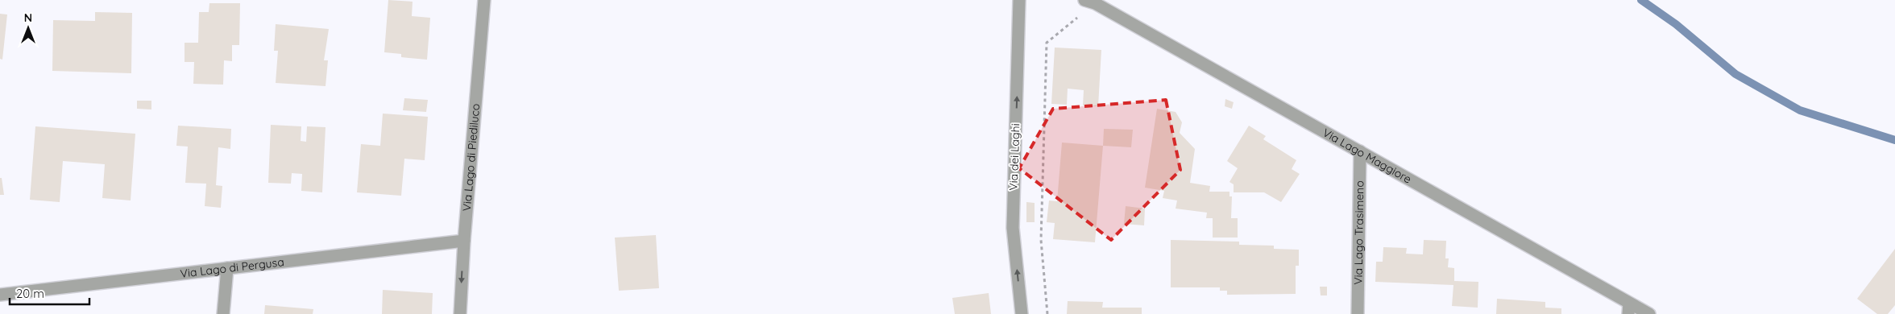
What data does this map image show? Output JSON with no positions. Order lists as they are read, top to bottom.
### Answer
{
  "streets": {
    "street": [
      "Via Lago Maggiore",
      "Via Lago di Piediluco",
      "Via dei Laghi",
      "Via Lago Trasimeno",
      "Via Lago di Pergusa"
    ]
  },
  "crossings": [
    ["Via Lago Maggiore", "Via Lago Trasimeno"],
    ["Via Lago di Piediluco", "Via Lago di Pergusa"]
  ],
  "one_way": ["Via dei Laghi"],
  "scale_bar": "20 m",
  "north": "top"
}
